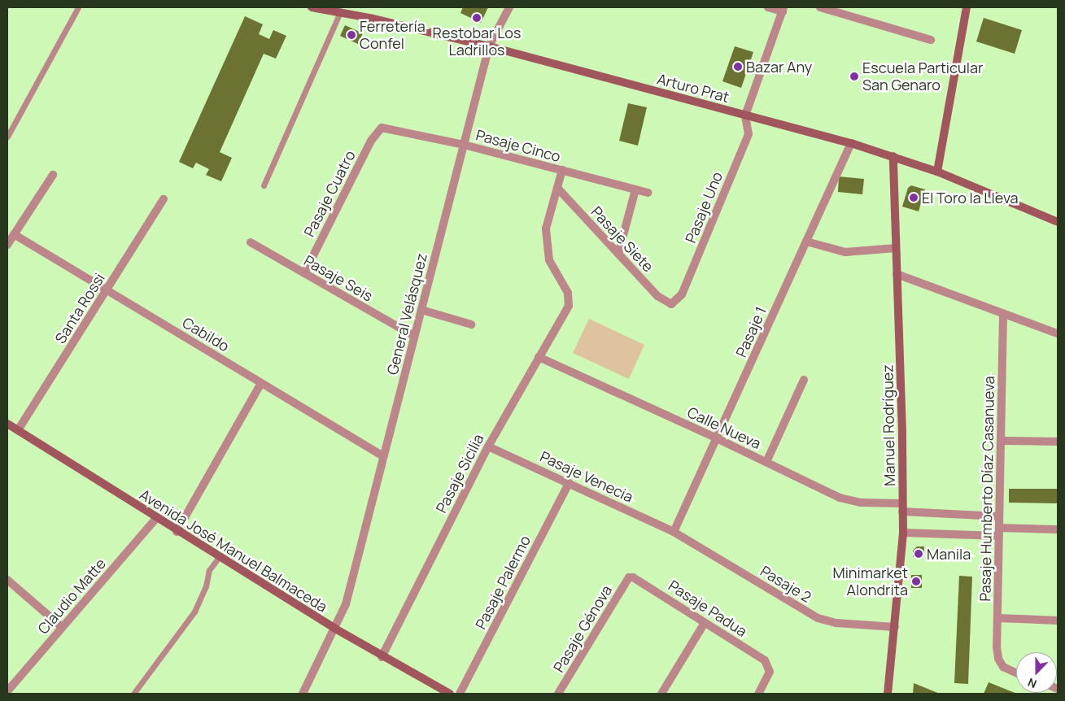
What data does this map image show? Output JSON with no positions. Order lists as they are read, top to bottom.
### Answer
{
  "streets": {
    "street": [
      "Arturo Prat",
      "Pasaje Cinco",
      "Pasaje Cuatro",
      "Pasaje Uno",
      "Pasaje Siete",
      "Pasaje Seis",
      "Santa Rossi",
      "General Velásquez",
      "Pasaje 1",
      "Cabildo",
      "Manuel Rodríguez",
      "Calle Nueva",
      "Pasaje Sicilia",
      "Pasaje Venecia",
      "Pasaje Humberto Díaz Casanueva",
      "Avenida José Manuel Balmaceda",
      "Pasaje Palermo",
      "Pasaje 2",
      "Claudio Matte",
      "Pasaje Padua",
      "Pasaje Génova"
    ]
  },
  "crossings": [
    ["Arturo Prat", "Pasaje Uno"],
    ["Arturo Prat", "General Velásquez"],
    ["Arturo Prat", "Pasaje 1"],
    ["Arturo Prat", "Manuel Rodríguez"],
    ["Pasaje Cinco", "Pasaje Cuatro"],
    ["Pasaje Cinco", "General Velásquez"],
    ["Pasaje Cuatro", "Pasaje Seis"],
    ["Pasaje Uno", "Pasaje Siete"],
    ["Pasaje Siete", "Pasaje Sicilia"],
    ["Pasaje Seis", "General Velásquez"],
    ["Santa Rossi", "Cabildo"],
    ["Santa Rossi", "Avenida José Manuel Balmaceda"],
    ["General Velásquez", "Cabildo"],
    ["General Velásquez", "Avenida José Manuel Balmaceda"],
    ["Pasaje 1", "Calle Nueva"],
    ["Pasaje 1", "Pasaje Venecia"],
    ["Pasaje 1", "Pasaje 2"],
    ["Manuel Rodríguez", "Calle Nueva"],
    ["Manuel Rodríguez", "Pasaje 2"],
    ["Calle Nueva", "Pasaje Sicilia"],
    ["Calle Nueva", "Pasaje Humberto Díaz Casanueva"],
    ["Pasaje Sicilia", "Pasaje Venecia"],
    ["Pasaje Sicilia", "Avenida José Manuel Balmaceda"],
    ["Pasaje Venecia", "Pasaje Palermo"],
    ["Pasaje Venecia", "Pasaje 2"],
    ["Avenida José Manuel Balmaceda", "Claudio Matte"],
    ["Pasaje Padua", "Pasaje Génova"]
  ],
  "places": [
    "Restobar Los Ladrillos",
    "Ferretería Confel",
    "Bazar Any",
    "Escuela Particular San Genaro",
    "El Toro la Lleva",
    "Manila",
    "Minimarket Alondrita"
  ],
  "north": "bottom"
}
